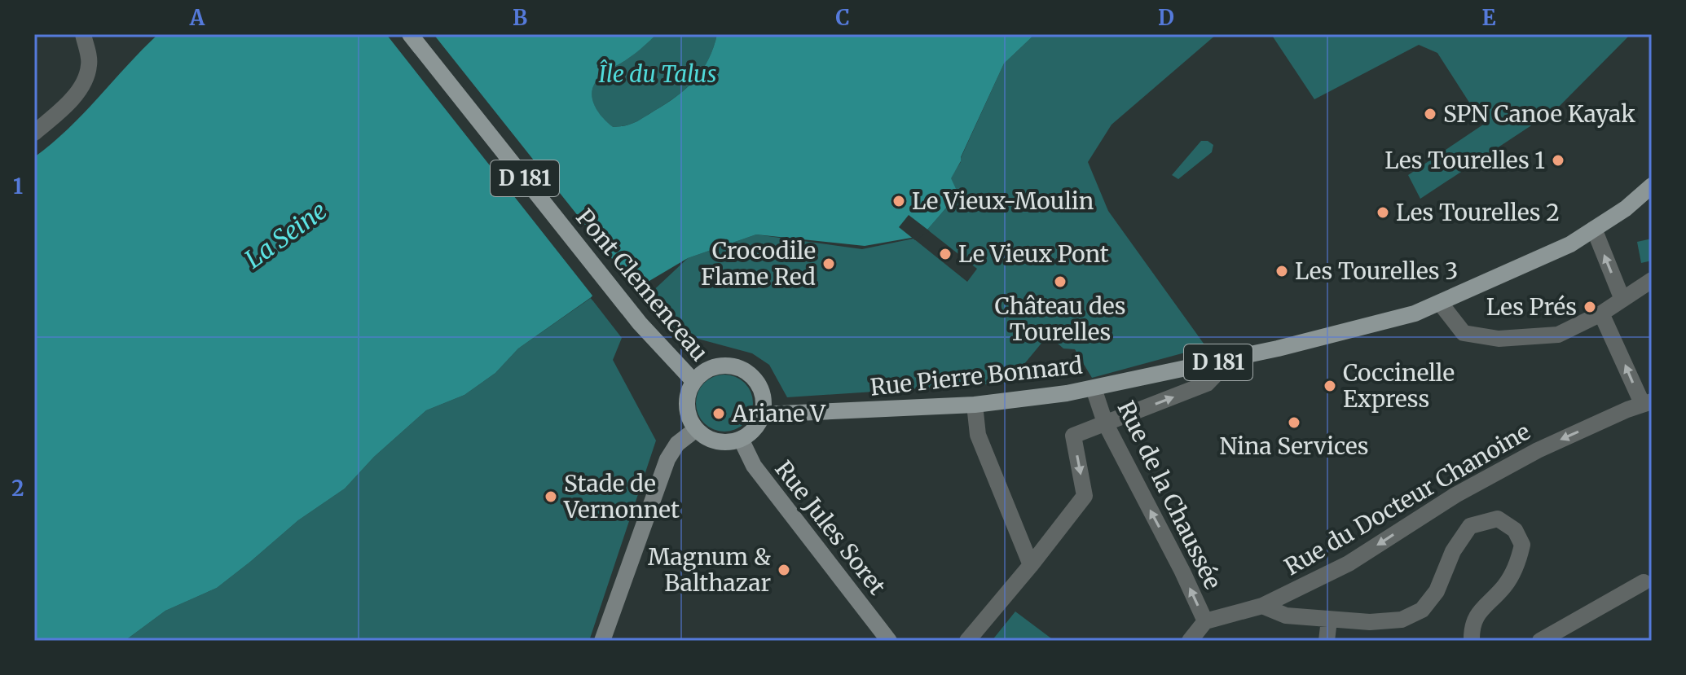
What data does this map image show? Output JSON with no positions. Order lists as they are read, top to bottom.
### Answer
{
  "streets": {
    "main road": [
      "D 181",
      "Pont Clemenceau",
      "Rue Pierre Bonnard",
      "Rue Jules Soret"
    ],
    "street": ["Rue de la Chaussée", "Rue du Docteur Chanoine"]
  },
  "crossings": [
    ["Pont Clemenceau", "Rue Pierre Bonnard"],
    ["Pont Clemenceau", "Rue Jules Soret"],
    ["Rue Pierre Bonnard", "Rue de la Chaussée"],
    ["Rue Pierre Bonnard", "Rue Jules Soret"],
    ["Rue de la Chaussée", "Rue du Docteur Chanoine"]
  ],
  "one_way": ["Rue du Docteur Chanoine"],
  "water": ["La Seine"],
  "parks": ["Île du Talus"],
  "places": [
    "SPN Canoe Kayak",
    "Les Tourelles 1",
    "Le Vieux-Moulin",
    "Les Tourelles 2",
    "Le Vieux Pont",
    "Crocodile Flame Red",
    "Les Tourelles 3",
    "Château des Tourelles",
    "Les Prés",
    "Coccinelle Express",
    "Ariane V",
    "Nina Services",
    "Stade de Vernonnet",
    "Magnum & Balthazar"
  ],
  "grid": {
    "columns": [
      "A",
      "B",
      "C",
      "D",
      "E"
    ],
    "rows": ["1", "2"]
  }
}
